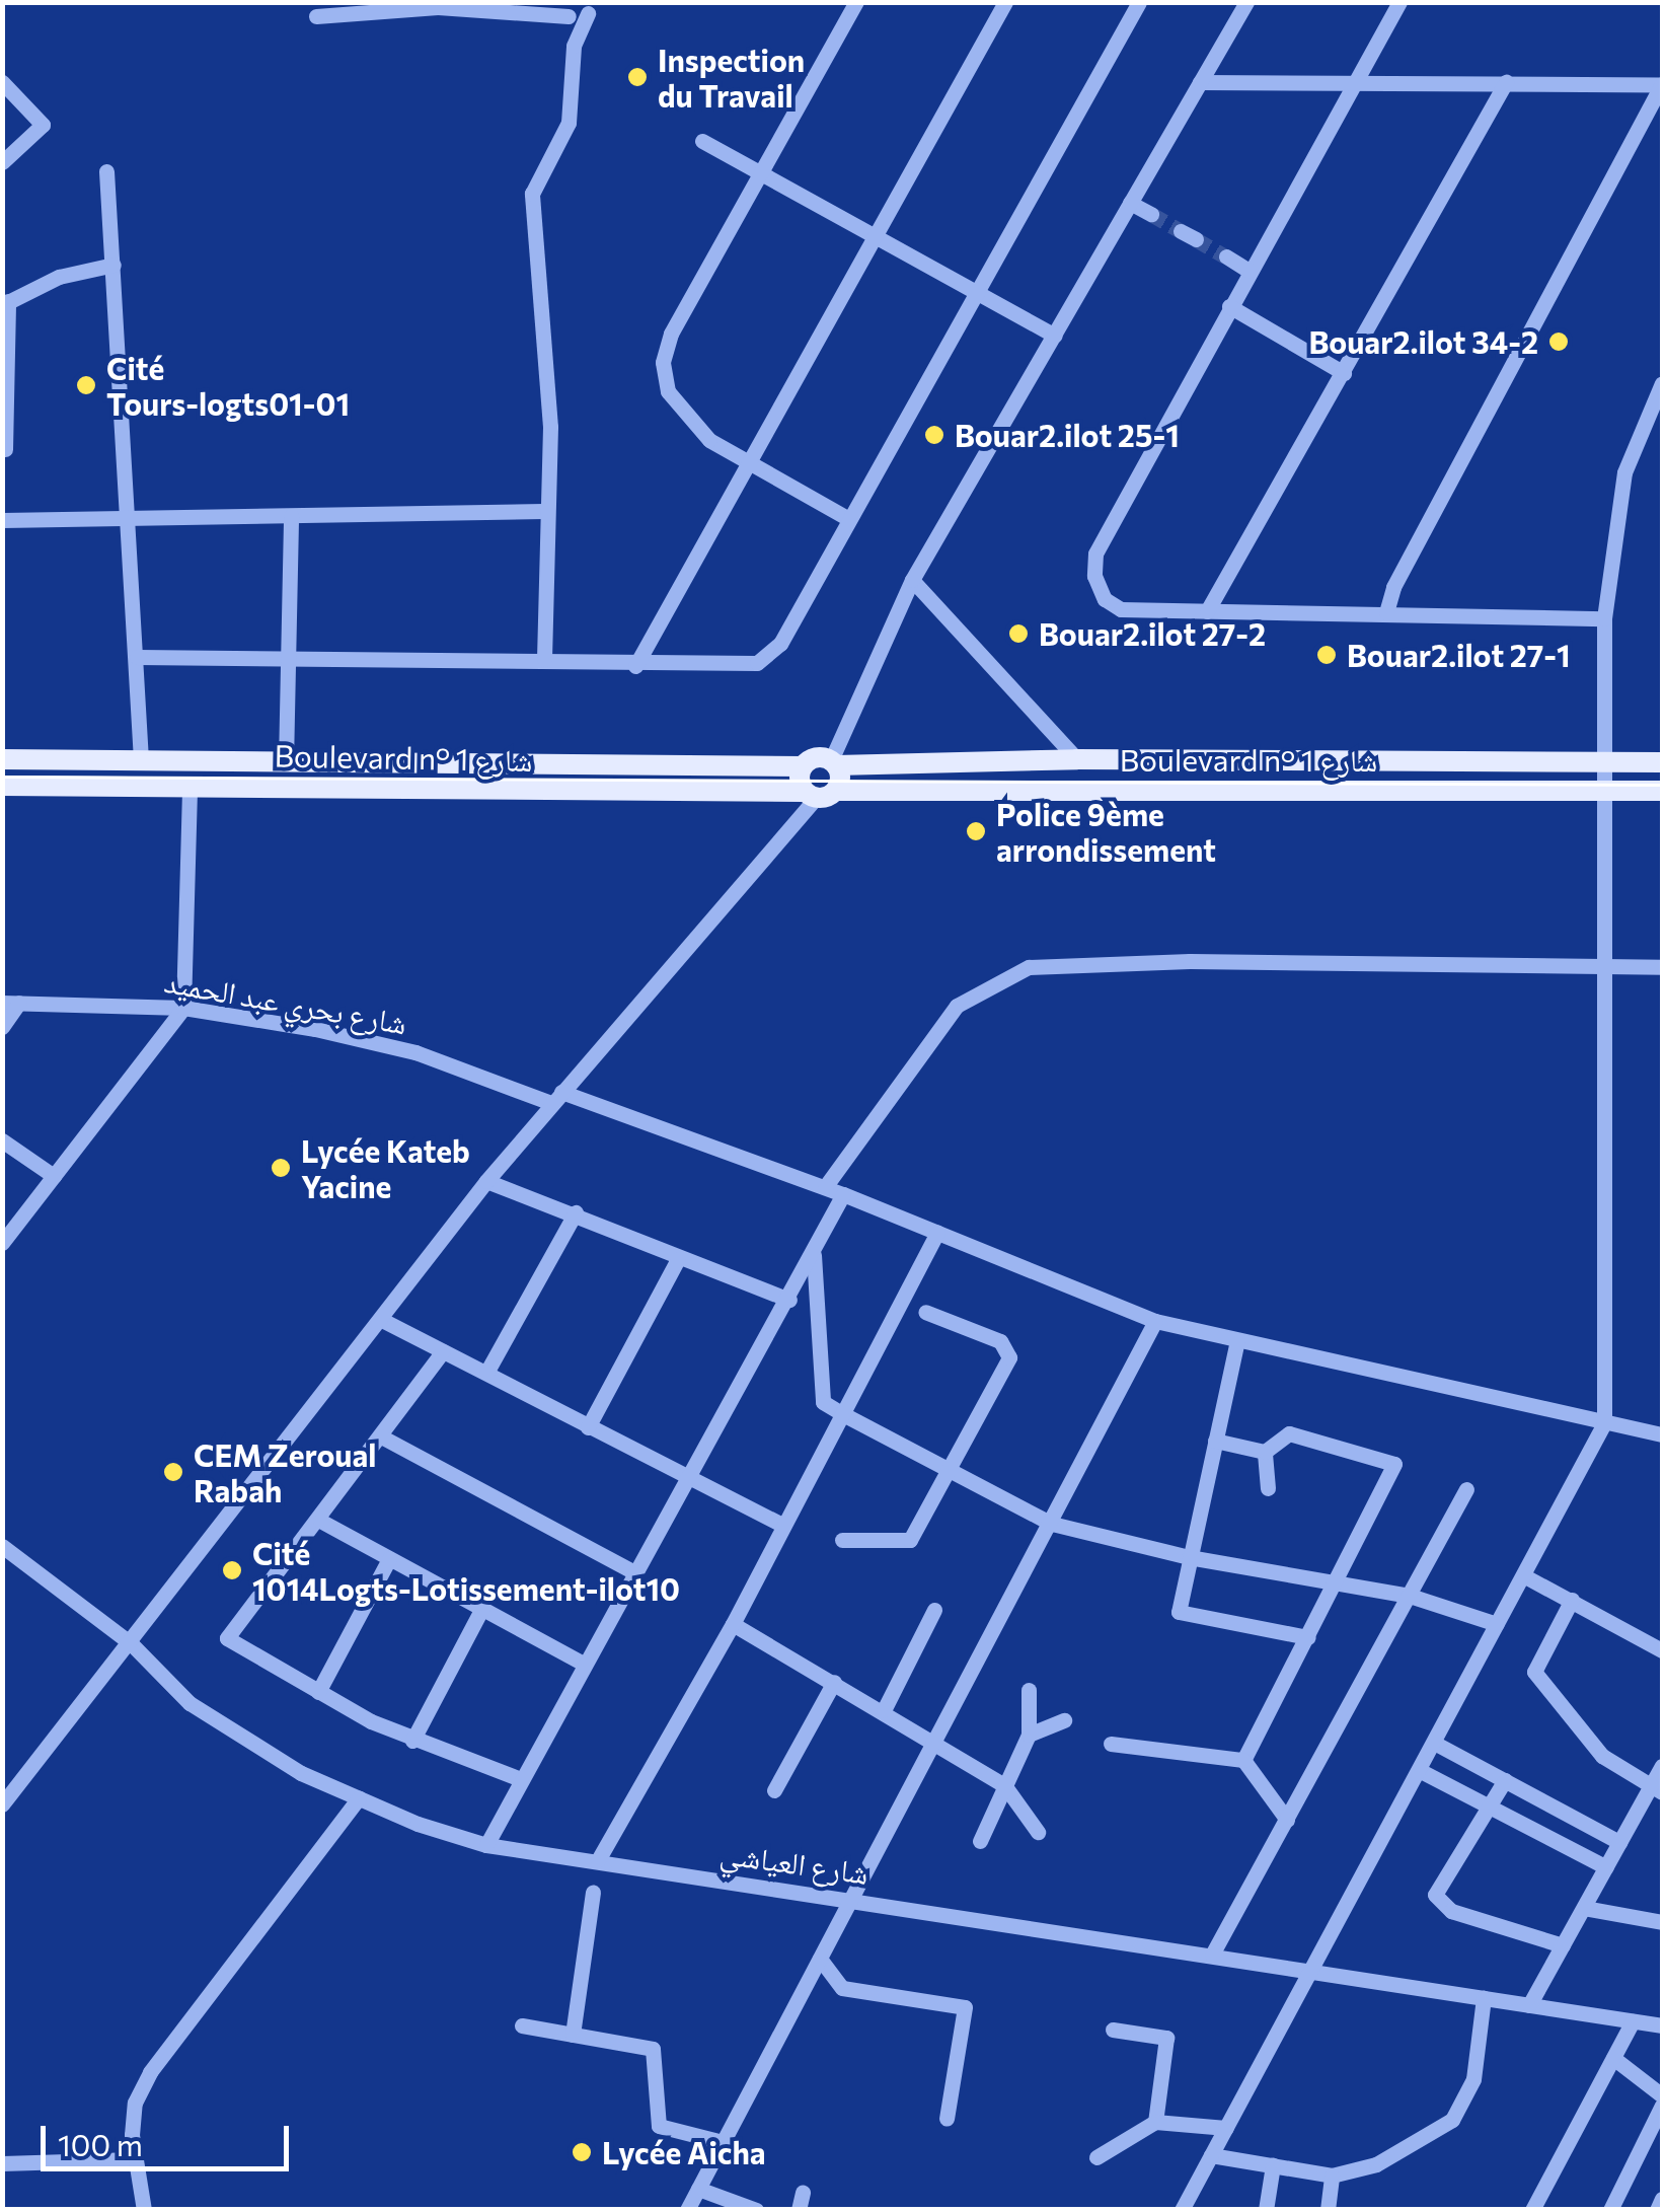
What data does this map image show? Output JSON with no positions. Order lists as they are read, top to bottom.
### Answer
{
  "streets": {
    "main road": ["Boulevard n° شارع 1"],
    "street": ["شارع بحري عبد الحميد", "شارع العياشي"]
  },
  "places": [
    "Inspection du Travail",
    "Bouar2.ilot 34-2",
    "Cité Tours-logts01-01",
    "Bouar2.ilot 25-1",
    "Bouar2.ilot 27-2",
    "Bouar2.ilot 27-1",
    "Police 9ème arrondissement",
    "Lycée Kateb Yacine",
    "CEM Zeroual Rabah",
    "Cité 1014Logts-Lotissement-ilot10",
    "Lycée Aicha"
  ],
  "scale_bar": "100 m"
}
